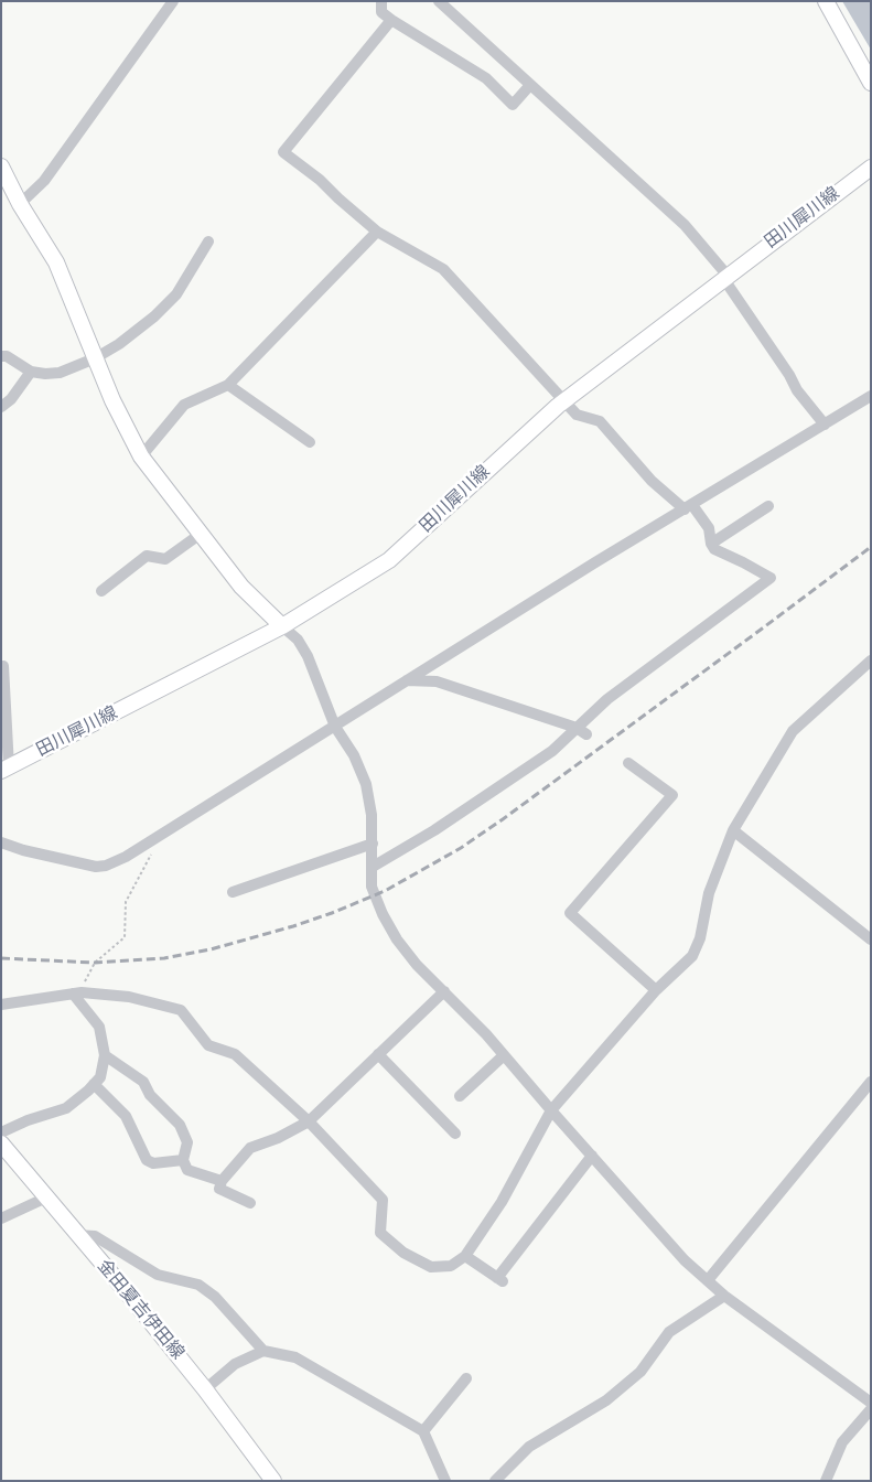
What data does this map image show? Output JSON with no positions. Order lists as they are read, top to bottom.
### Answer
{
  "streets": {
    "main road": ["田川犀川線", "金田夏吉伊田線"]
  }
}
